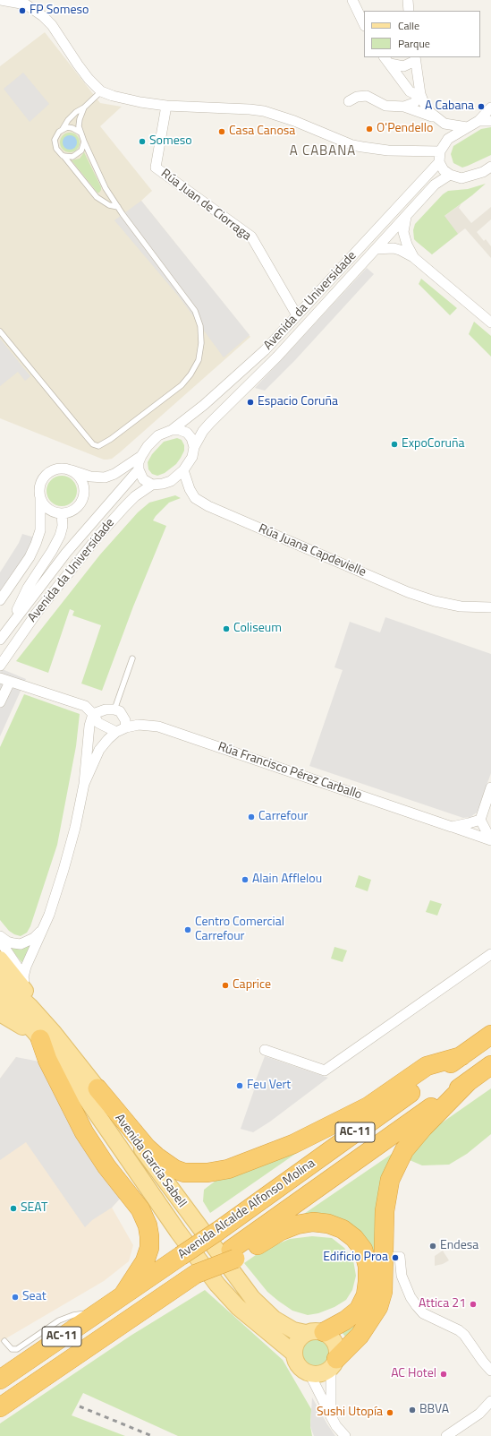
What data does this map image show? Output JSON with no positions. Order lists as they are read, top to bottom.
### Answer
{
  "streets": {
    "highway": ["AC-11", "Avenida Alcalde Alfonso Molina"],
    "main road": ["Avenida García Sabell"],
    "street": [
      "Rúa Juan de Ciorraga",
      "Avenida da Universidade",
      "Rúa Juana Capdevielle",
      "Rúa Francisco Pérez Carballo"
    ]
  },
  "crossings": [
    ["Rúa Juan de Ciorraga", "Avenida da Universidade"],
    ["Avenida da Universidade", "Rúa Juana Capdevielle"]
  ],
  "districts": ["A CABANA"],
  "places": [
    "FP Someso",
    "A Cabana",
    "O'Pendello",
    "Casa Canosa",
    "Someso",
    "Espacio Coruña",
    "ExpoCoruña",
    "Coliseum",
    "Carrefour",
    "Alain Afflelou",
    "Centro Comercial Carrefour",
    "Caprice",
    "Feu Vert",
    "SEAT",
    "Endesa",
    "Edificio Proa",
    "Seat",
    "Attica 21",
    "AC Hotel",
    "BBVA",
    "Sushi Utopía"
  ],
  "legend": ["Calle", "Parque"]
}
